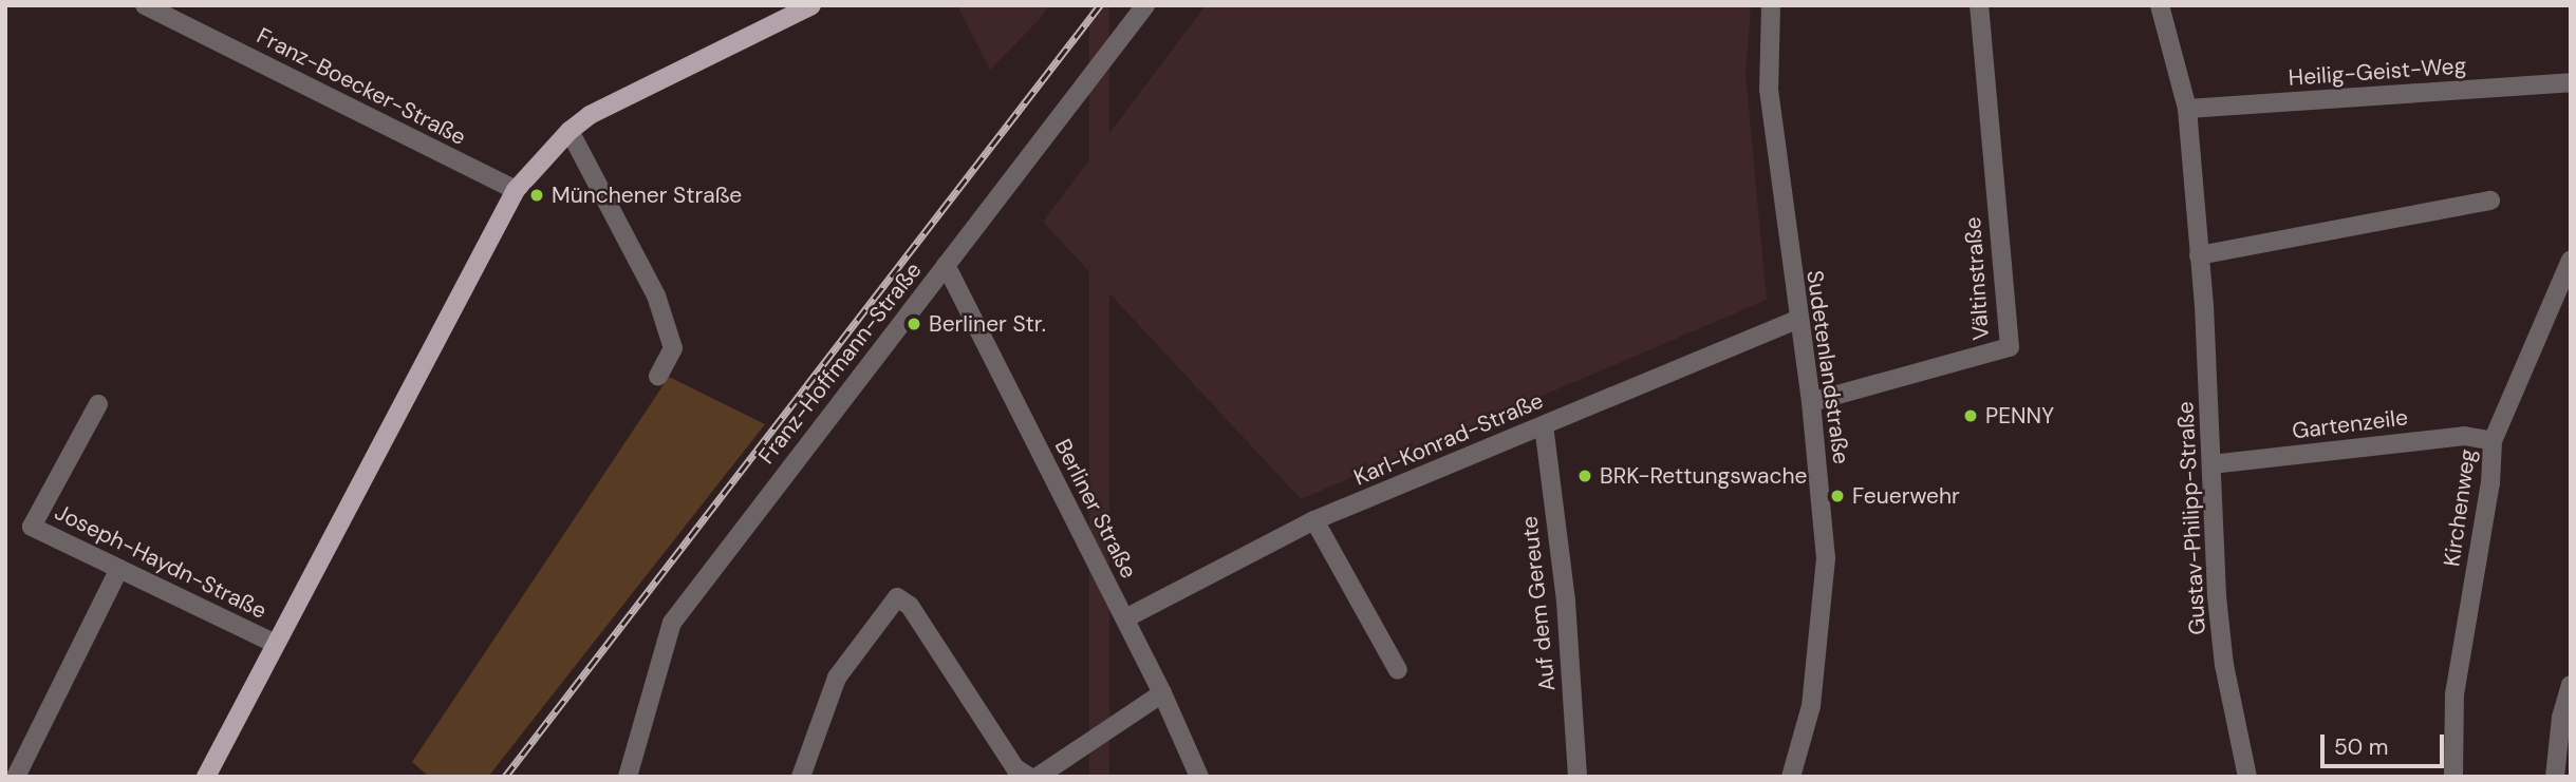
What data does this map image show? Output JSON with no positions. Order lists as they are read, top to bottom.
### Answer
{
  "streets": {
    "street": [
      "Heilig-Geist-Weg",
      "Franz-Boecker-Straße",
      "Vältinstraße",
      "Franz-Hoffmann-Straße",
      "Sudetenlandstraße",
      "Gartenzeile",
      "Karl-Konrad-Straße",
      "Kirchenweg",
      "Berliner Straße",
      "Gustav-Philipp-Straße",
      "Joseph-Haydn-Straße",
      "Auf dem Gereute"
    ]
  },
  "crossings": [
    ["Heilig-Geist-Weg", "Gustav-Philipp-Straße"],
    ["Vältinstraße", "Sudetenlandstraße"],
    ["Franz-Hoffmann-Straße", "Berliner Straße"],
    ["Sudetenlandstraße", "Karl-Konrad-Straße"],
    ["Gartenzeile", "Kirchenweg"],
    ["Gartenzeile", "Gustav-Philipp-Straße"],
    ["Karl-Konrad-Straße", "Berliner Straße"],
    ["Karl-Konrad-Straße", "Auf dem Gereute"]
  ],
  "places": [
    "Münchener Straße",
    "Berliner Str.",
    "PENNY",
    "BRK-Rettungswache",
    "Feuerwehr"
  ],
  "scale_bar": "50 m"
}
